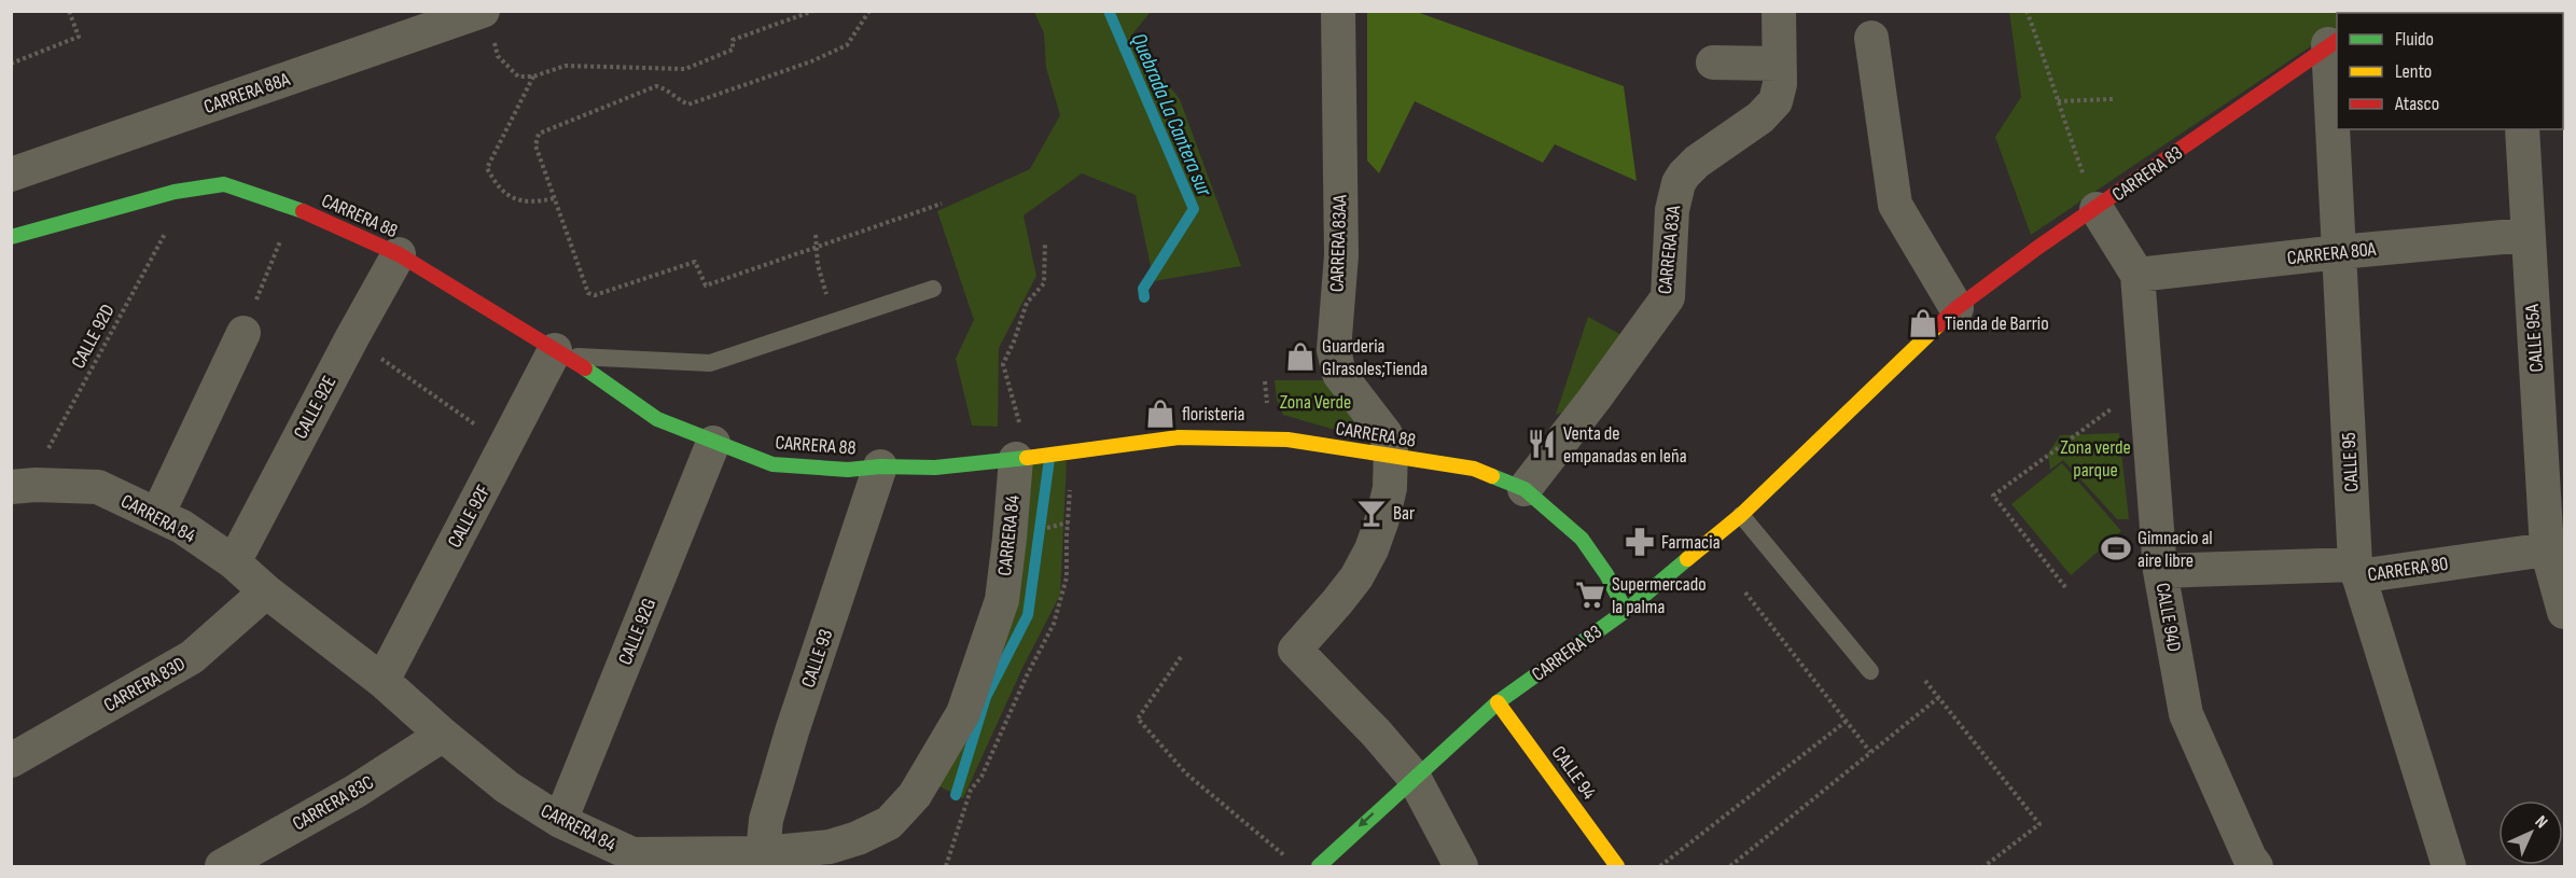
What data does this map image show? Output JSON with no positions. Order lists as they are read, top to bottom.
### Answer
{
  "streets": {
    "street": [
      "CARRERA 88A",
      "CARRERA 83",
      "CARRERA 88",
      "CARRERA 83AA",
      "CARRERA 83A",
      "CARRERA 80A",
      "CALLE 95A",
      "CALLE 92E",
      "CALLE 95",
      "CALLE 92F",
      "CARRERA 84",
      "CARRERA 80",
      "CALLE 94D",
      "CALLE 92G",
      "CALLE 93",
      "CARRERA 83D",
      "CALLE 94",
      "CARRERA 83C"
    ],
    "path": ["CALLE 92D"]
  },
  "crossings": [
    ["CARRERA 83", "CARRERA 88"],
    ["CARRERA 83", "CALLE 95"],
    ["CARRERA 83", "CALLE 94D"],
    ["CARRERA 83", "CALLE 94"],
    ["CARRERA 88", "CARRERA 83AA"],
    ["CARRERA 88", "CARRERA 83A"],
    ["CARRERA 88", "CALLE 92E"],
    ["CARRERA 88", "CALLE 92F"],
    ["CARRERA 88", "CARRERA 84"],
    ["CARRERA 88", "CALLE 92G"],
    ["CARRERA 88", "CALLE 93"],
    ["CARRERA 80A", "CALLE 95A"],
    ["CARRERA 80A", "CALLE 95"],
    ["CARRERA 80A", "CALLE 94D"],
    ["CALLE 92D", "CARRERA 84"],
    ["CALLE 95A", "CARRERA 80"],
    ["CALLE 92E", "CARRERA 84"],
    ["CALLE 95", "CARRERA 80"],
    ["CALLE 92F", "CARRERA 84"],
    ["CARRERA 84", "CALLE 92G"],
    ["CARRERA 84", "CALLE 93"],
    ["CARRERA 84", "CARRERA 83D"],
    ["CARRERA 84", "CARRERA 83C"],
    ["CARRERA 80", "CALLE 94D"]
  ],
  "water": ["Quebrada La Cantera sur"],
  "parks": ["Zona Verde", "Zona verde parque"],
  "places": {
    "shop": ["Tienda de Barrio", "Guarderia GIrasoles;Tienda", "floristeria"],
    "restaurant": ["Venta de empanadas en leña"],
    "bar": ["Bar"],
    "pharmacy": ["Farmacia"],
    "sports": ["Gimnacio al aire libre"],
    "supermarket": ["Supermercado la palma"]
  },
  "legend": ["Fluido", "Lento", "Atasco"],
  "north": "top right"
}
